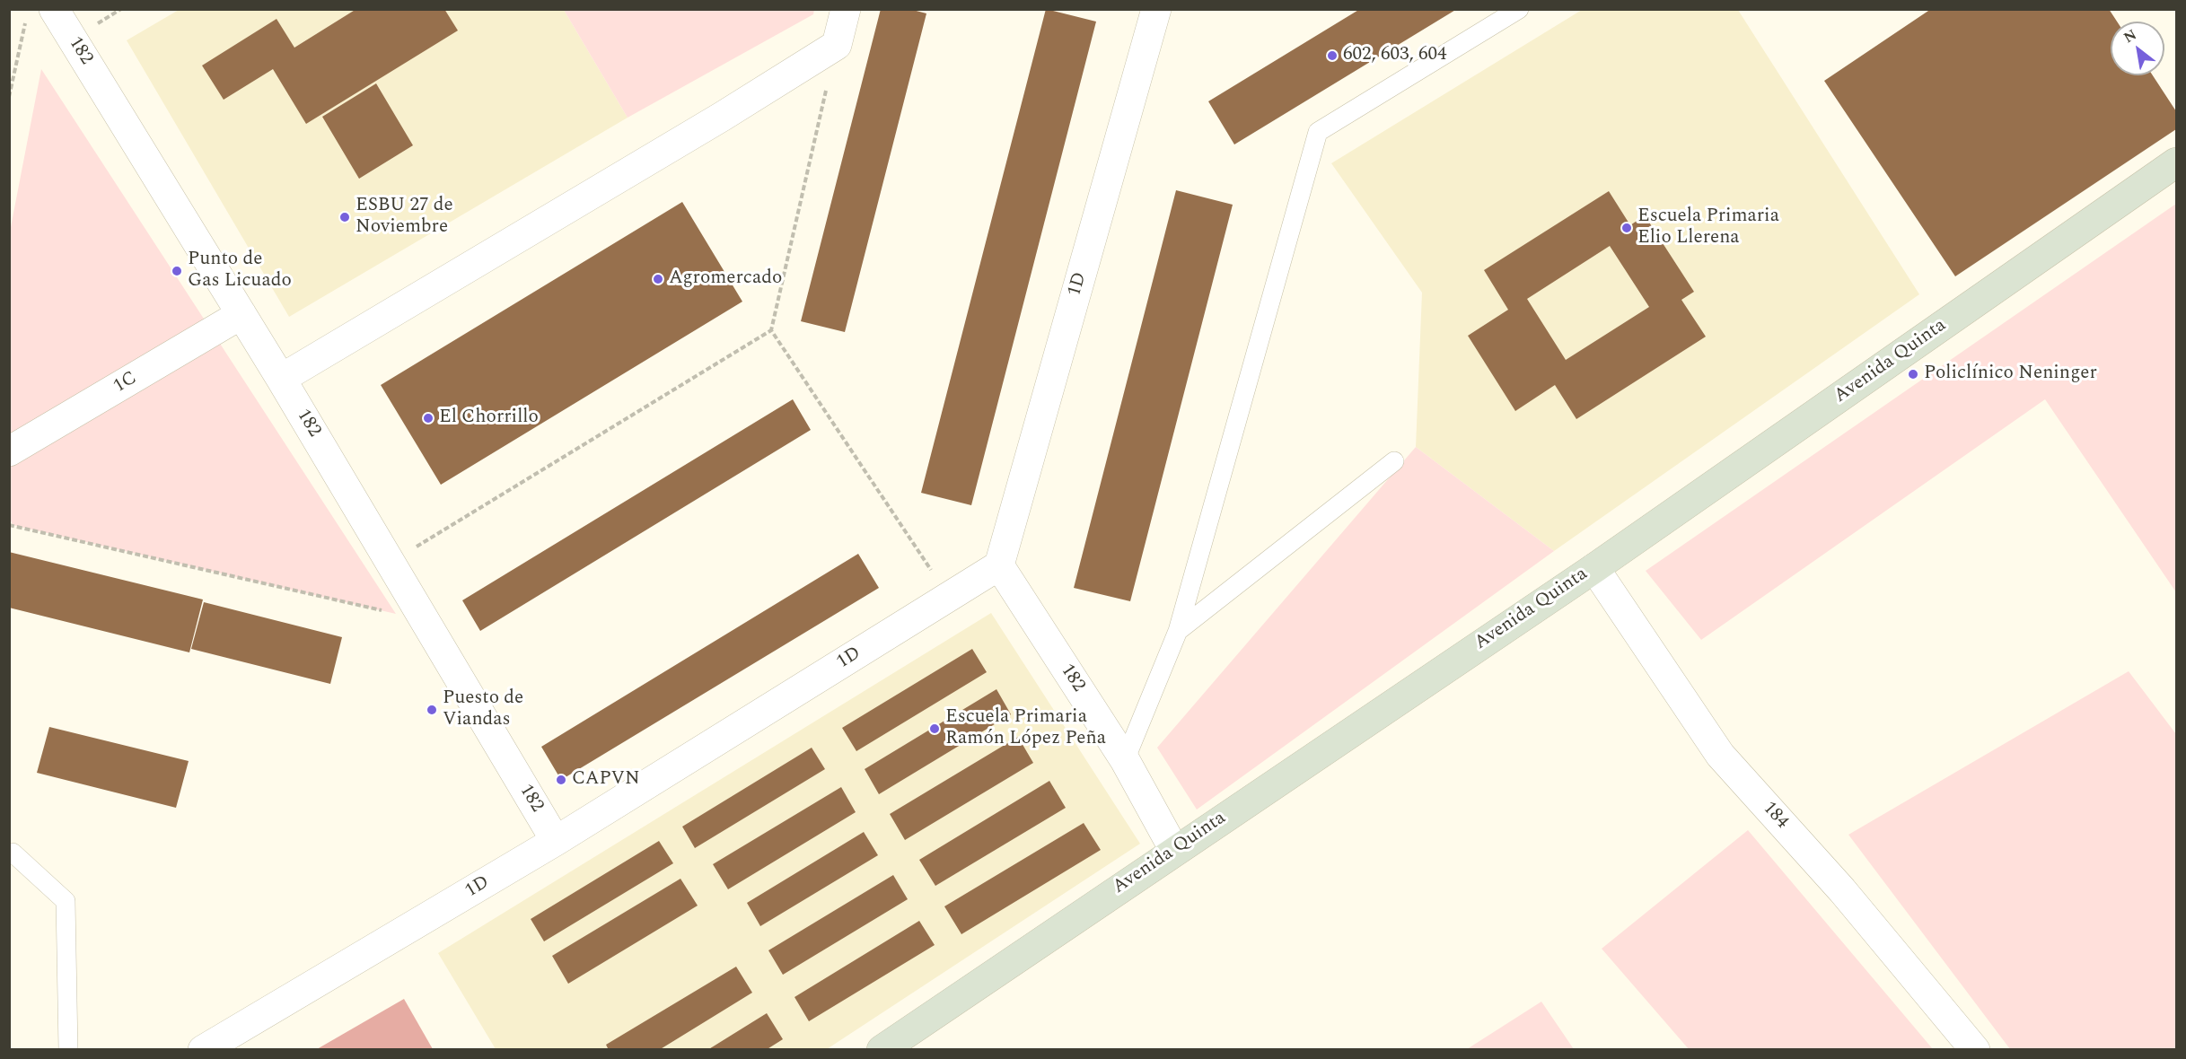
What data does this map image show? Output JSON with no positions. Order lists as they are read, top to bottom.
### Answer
{
  "streets": {
    "main road": ["Avenida Quinta"],
    "street": [
      "182",
      "1D",
      "1C",
      "184"
    ]
  },
  "crossings": [
    ["182", "1D"],
    ["182", "Avenida Quinta"],
    ["182", "1C"],
    ["Avenida Quinta", "184"]
  ],
  "places": [
    "602, 603, 604",
    "ESBU 27 de Noviembre",
    "Escuela Primaria Elio Llerena",
    "Punto de Gas Licuado",
    "Agromercado",
    "Policlínico Neninger",
    "El Chorrillo",
    "Puesto de Viandas",
    "Escuela Primaria Ramón López Peña",
    "CAPVN"
  ],
  "north": "top left"
}
